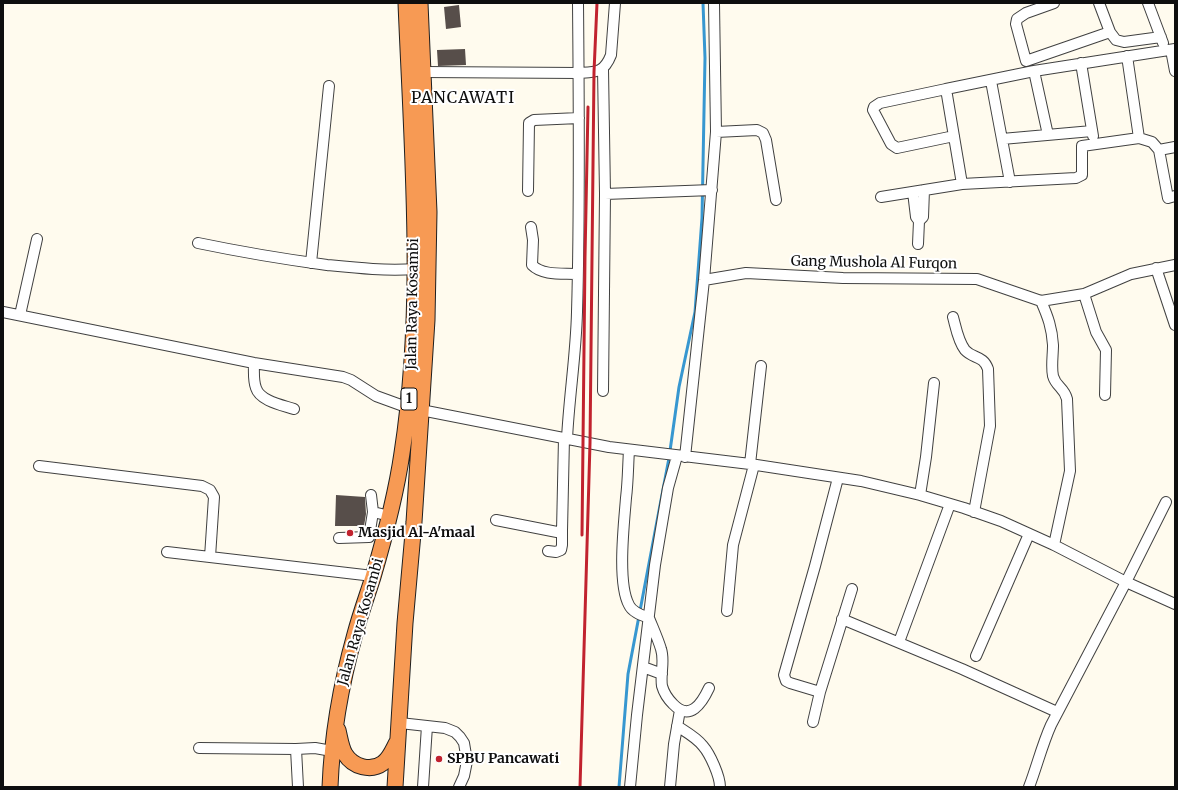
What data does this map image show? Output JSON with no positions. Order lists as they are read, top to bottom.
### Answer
{
  "streets": {
    "highway": ["Jalan Raya Kosambi", "1"],
    "street": ["Gang Mushola Al Furqon"]
  },
  "districts": ["PANCAWATI"],
  "places": ["Masjid Al-A'maal", "SPBU Pancawati"]
}
